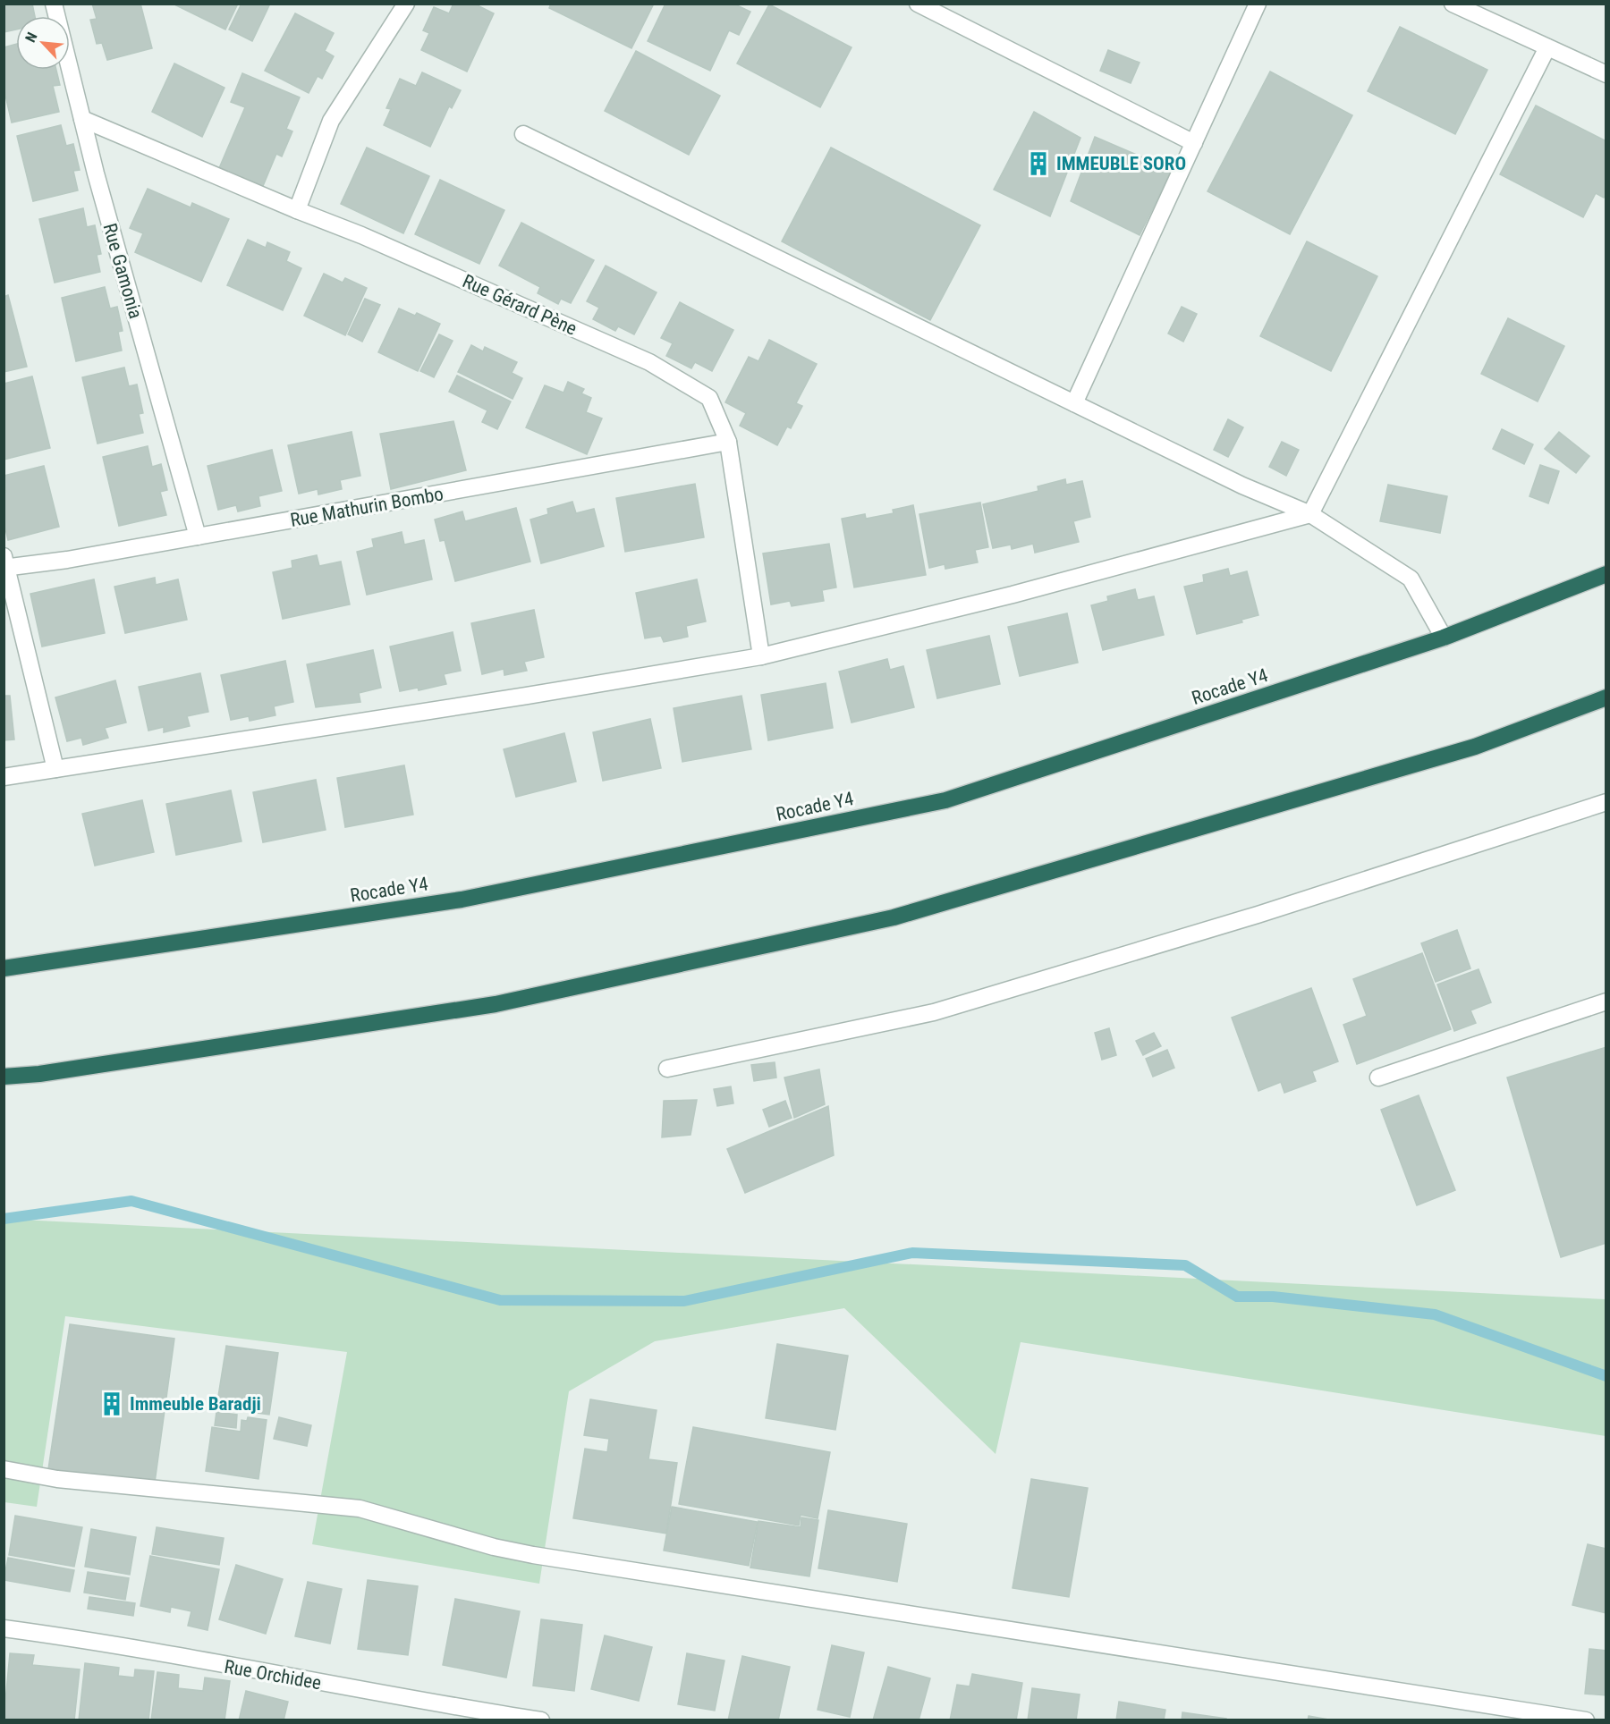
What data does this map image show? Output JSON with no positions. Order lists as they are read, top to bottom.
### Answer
{
  "streets": {
    "highway": ["Rocade Y4"],
    "street": [
      "Rue Gamonia",
      "Rue Gérard Pène",
      "Rue Mathurin Bombo",
      "Rue Orchidee"
    ]
  },
  "crossings": [
    ["Rue Gamonia", "Rue Gérard Pène"],
    ["Rue Gamonia", "Rue Mathurin Bombo"],
    ["Rue Gérard Pène", "Rue Mathurin Bombo"]
  ],
  "places": {
    "building": ["IMMEUBLE SORO", "Immeuble Baradji"]
  },
  "north": "top left"
}
